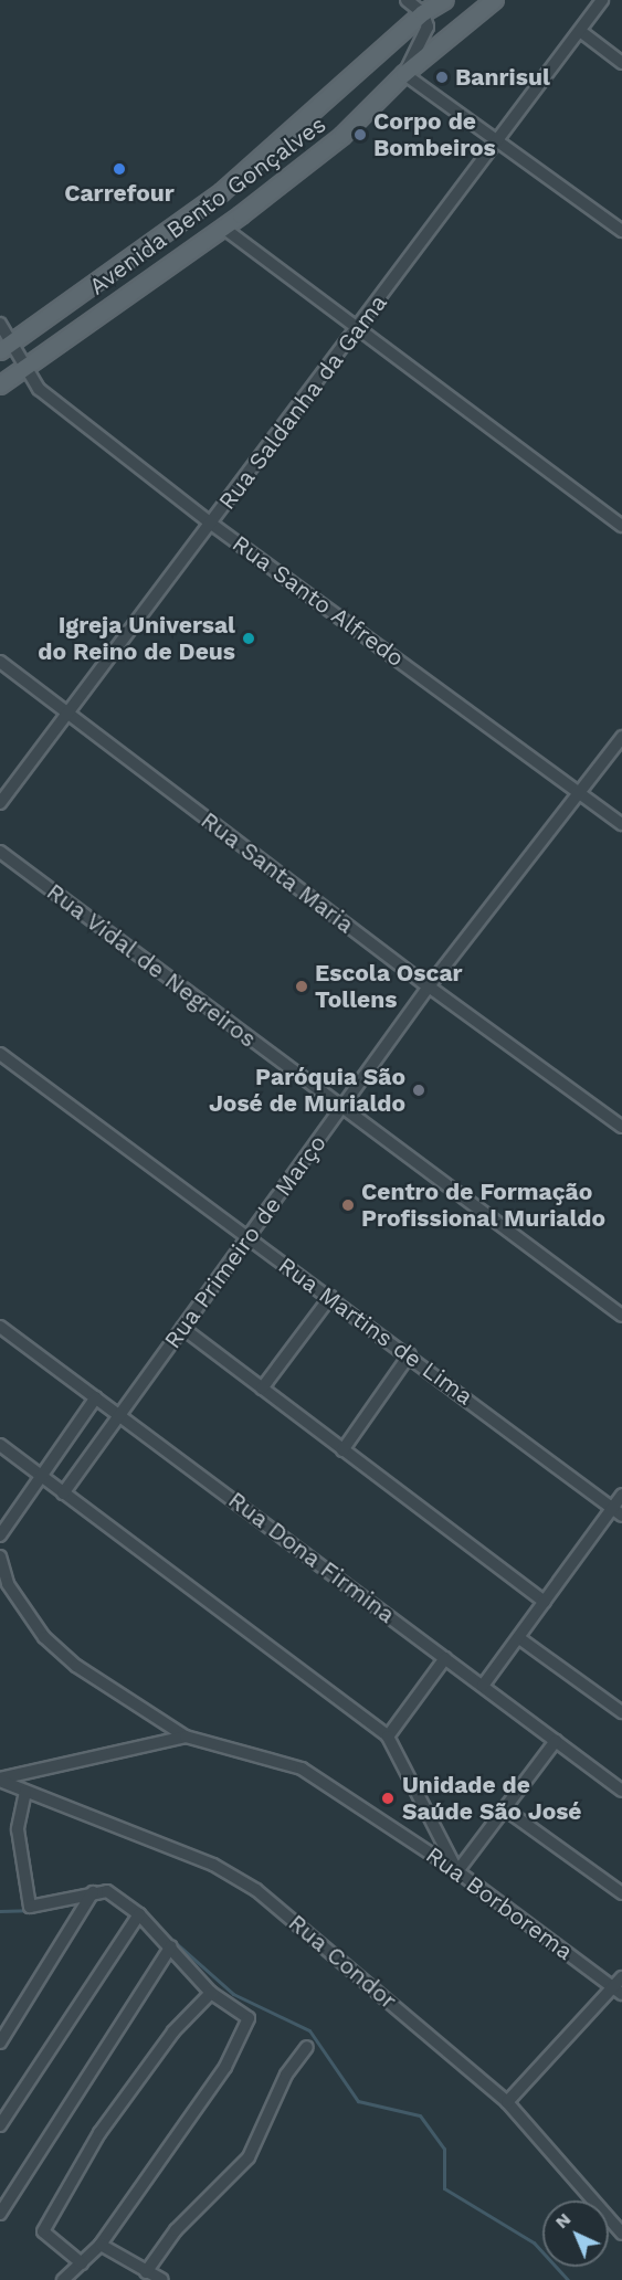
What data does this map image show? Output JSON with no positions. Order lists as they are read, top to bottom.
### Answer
{
  "streets": {
    "main road": ["Avenida Bento Gonçalves"],
    "street": [
      "Rua Saldanha da Gama",
      "Rua Santo Alfredo",
      "Rua Santa Maria",
      "Rua Vidal de Negreiros",
      "Rua Primeiro de Março",
      "Rua Martins de Lima",
      "Rua Dona Firmina",
      "Rua Borborema",
      "Rua Condor"
    ]
  },
  "crossings": [
    ["Avenida Bento Gonçalves", "Rua Santo Alfredo"],
    ["Rua Saldanha da Gama", "Rua Santo Alfredo"],
    ["Rua Saldanha da Gama", "Rua Santa Maria"],
    ["Rua Santo Alfredo", "Rua Primeiro de Março"],
    ["Rua Santa Maria", "Rua Primeiro de Março"],
    ["Rua Vidal de Negreiros", "Rua Primeiro de Março"],
    ["Rua Primeiro de Março", "Rua Martins de Lima"],
    ["Rua Primeiro de Março", "Rua Dona Firmina"],
    ["Rua Borborema", "Rua Condor"]
  ],
  "places": [
    "Banrisul",
    "Corpo de Bombeiros",
    "Carrefour",
    "Igreja Universal do Reino de Deus",
    "Escola Oscar Tollens",
    "Paróquia São José de Murialdo",
    "Centro de Formação Profissional Murialdo",
    "Unidade de Saúde São José"
  ],
  "north": "top left"
}
